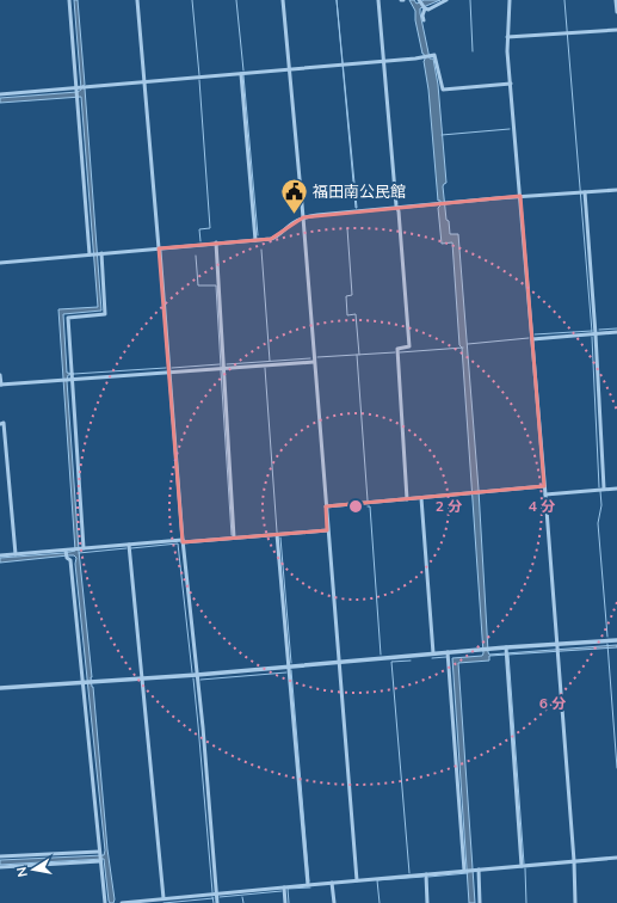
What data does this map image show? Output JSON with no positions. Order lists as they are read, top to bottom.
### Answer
{
  "places": {
    "public building": ["福田南公民館"]
  },
  "north": "left",
  "rings": ["2 分", "4 分", "6 分"]
}
